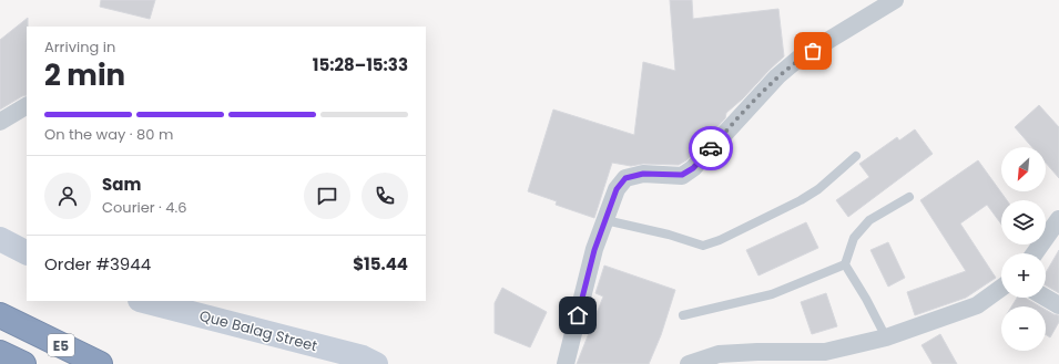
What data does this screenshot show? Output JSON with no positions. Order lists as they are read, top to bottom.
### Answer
{
  "streets": {
    "highway": ["E5"],
    "street": ["Que Balag Street"]
  },
  "north": "bottom left",
  "page": {
    "heading": ["2 min", "Arriving in", "15:28–15:33"],
    "panel": [
      "Sam",
      "Courier · 4.6",
      "Order #3944",
      "$15.44"
    ],
    "bar": "On the way · 80 m",
    "map_buttons": ["+", "−"]
  }
}
